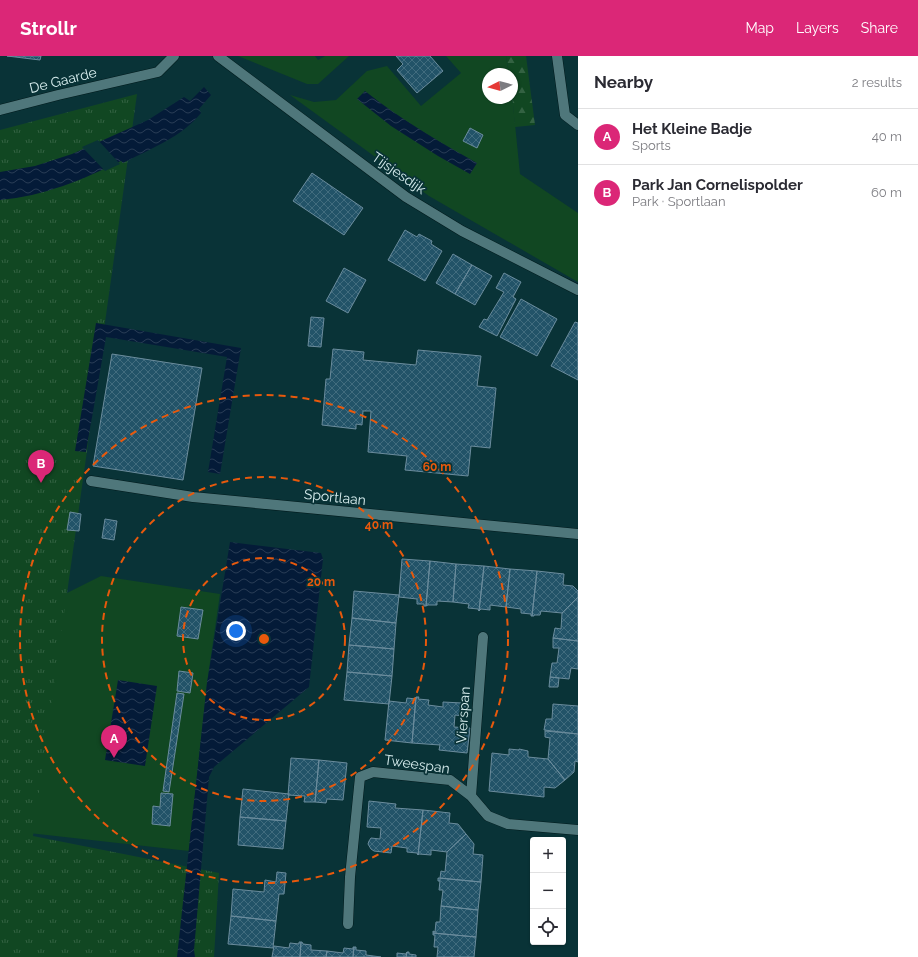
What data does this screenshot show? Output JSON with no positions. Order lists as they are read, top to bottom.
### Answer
{
  "streets": {
    "street": [
      "De Gaarde",
      "Tijsjesdijk",
      "Sportlaan",
      "Vierspan",
      "Tweespan"
    ]
  },
  "crossings": [
    ["Vierspan", "Tweespan"]
  ],
  "north": "left",
  "page": {
    "header": "Strollr",
    "nav": ["Map", "Layers", "Share"],
    "heading": ["Nearby", "2 results"],
    "list": [
      {
        "mark": "A",
        "name": "Het Kleine Badje",
        "note": "Sports",
        "value": "40 m"
      },
      {
        "mark": "B",
        "name": "Park Jan Cornelispolder",
        "note": "Park · Sportlaan",
        "value": "60 m"
      }
    ],
    "pins": ["B", "A"],
    "map_buttons": ["+", "−"]
  },
  "rings": ["60 m", "40 m", "20 m"]
}
